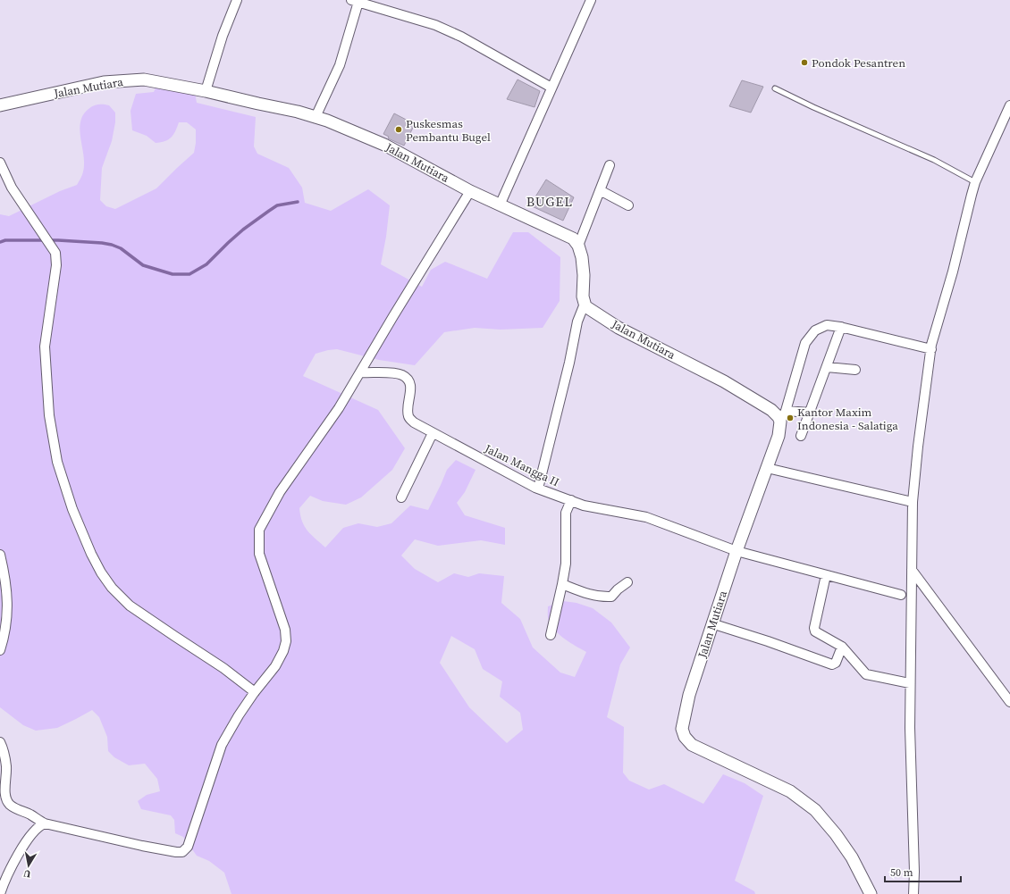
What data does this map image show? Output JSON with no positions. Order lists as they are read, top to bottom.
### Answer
{
  "streets": {
    "street": ["Jalan Mutiara", "Jalan Mangga II"]
  },
  "crossings": [
    ["Jalan Mutiara", "Jalan Mangga II"]
  ],
  "districts": ["BUGEL"],
  "places": ["Pondok Pesantren", "Puskesmas Pembantu Bugel", "Kantor Maxim Indonesia - Salatiga"],
  "scale_bar": "50 m",
  "north": "bottom"
}
